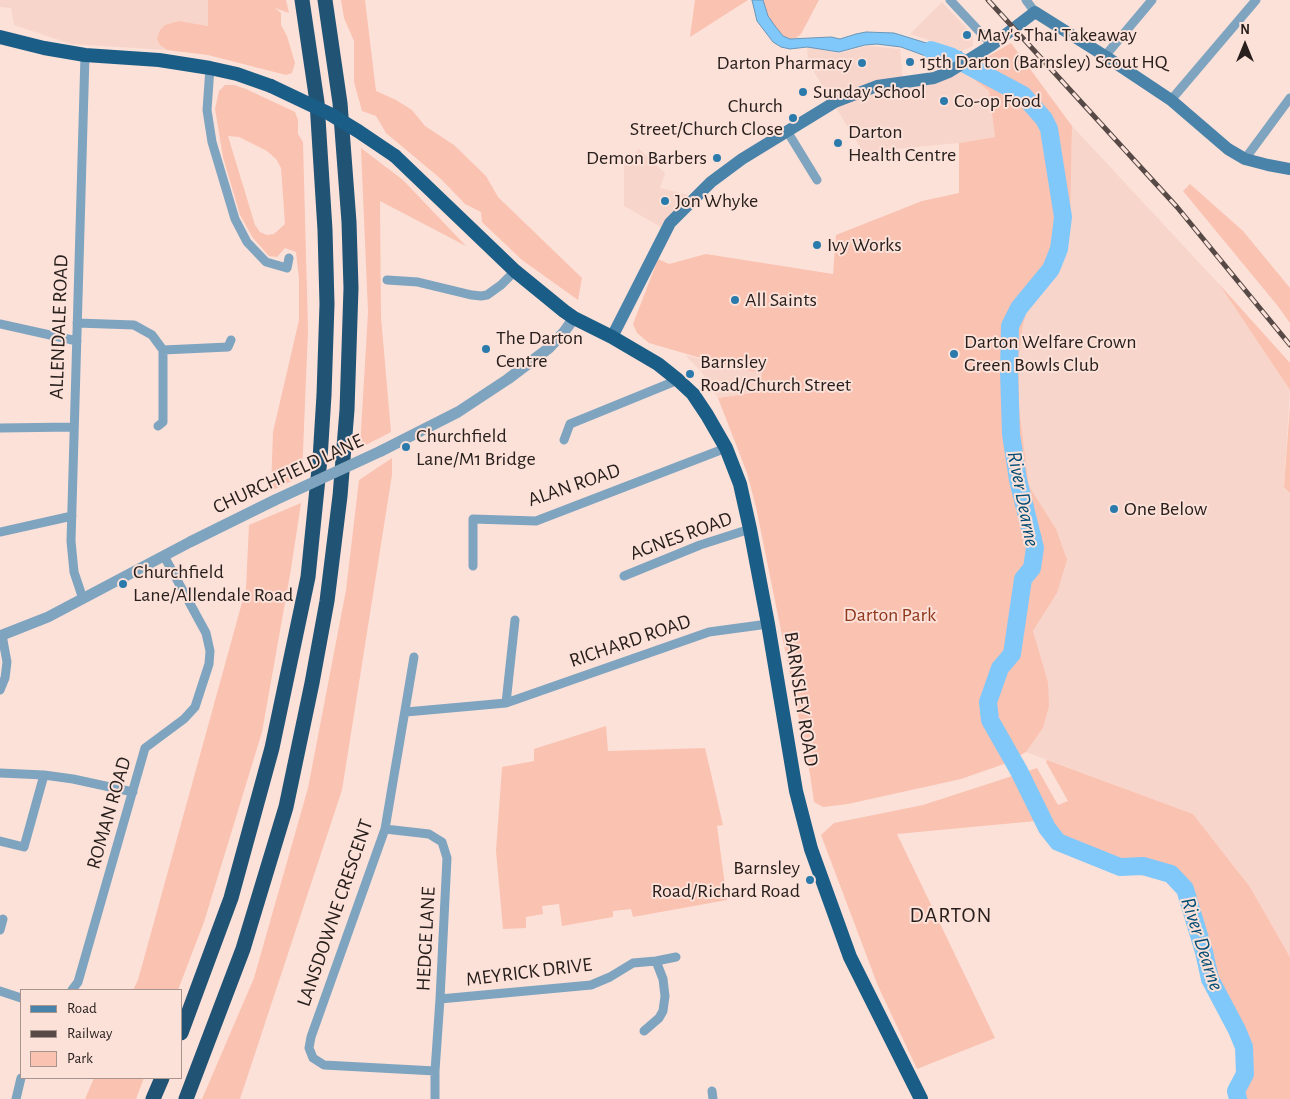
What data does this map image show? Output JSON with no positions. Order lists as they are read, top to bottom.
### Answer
{
  "streets": {
    "highway": ["BARNSLEY ROAD"],
    "street": [
      "ALLENDALE ROAD",
      "CHURCHFIELD LANE",
      "ALAN ROAD",
      "AGNES ROAD",
      "RICHARD ROAD",
      "ROMAN ROAD",
      "LANSDOWNE CRESCENT",
      "HEDGE LANE",
      "MEYRICK DRIVE"
    ]
  },
  "crossings": [
    ["ALLENDALE ROAD", "CHURCHFIELD LANE"],
    ["ALLENDALE ROAD", "BARNSLEY ROAD"],
    ["CHURCHFIELD LANE", "BARNSLEY ROAD"],
    ["CHURCHFIELD LANE", "ROMAN ROAD"],
    ["ALAN ROAD", "BARNSLEY ROAD"],
    ["AGNES ROAD", "BARNSLEY ROAD"],
    ["RICHARD ROAD", "BARNSLEY ROAD"],
    ["RICHARD ROAD", "LANSDOWNE CRESCENT"],
    ["LANSDOWNE CRESCENT", "HEDGE LANE"],
    ["HEDGE LANE", "MEYRICK DRIVE"]
  ],
  "districts": ["DARTON"],
  "water": ["River Dearne"],
  "parks": ["Darton Park"],
  "places": [
    "May's Thai Takeaway",
    "15th Darton (Barnsley) Scout HQ",
    "Darton Pharmacy",
    "Sunday School",
    "Co-op Food",
    "Church Street/Church Close",
    "Darton Health Centre",
    "Demon Barbers",
    "Jon Whyke",
    "Ivy Works",
    "All Saints",
    "The Darton Centre",
    "Darton Welfare Crown Green Bowls Club",
    "Barnsley Road/Church Street",
    "Churchfield Lane/M1 Bridge",
    "One Below",
    "Churchfield Lane/Allendale Road",
    "Barnsley Road/Richard Road"
  ],
  "legend": ["Road", "Railway", "Park"],
  "north": "top"
}
